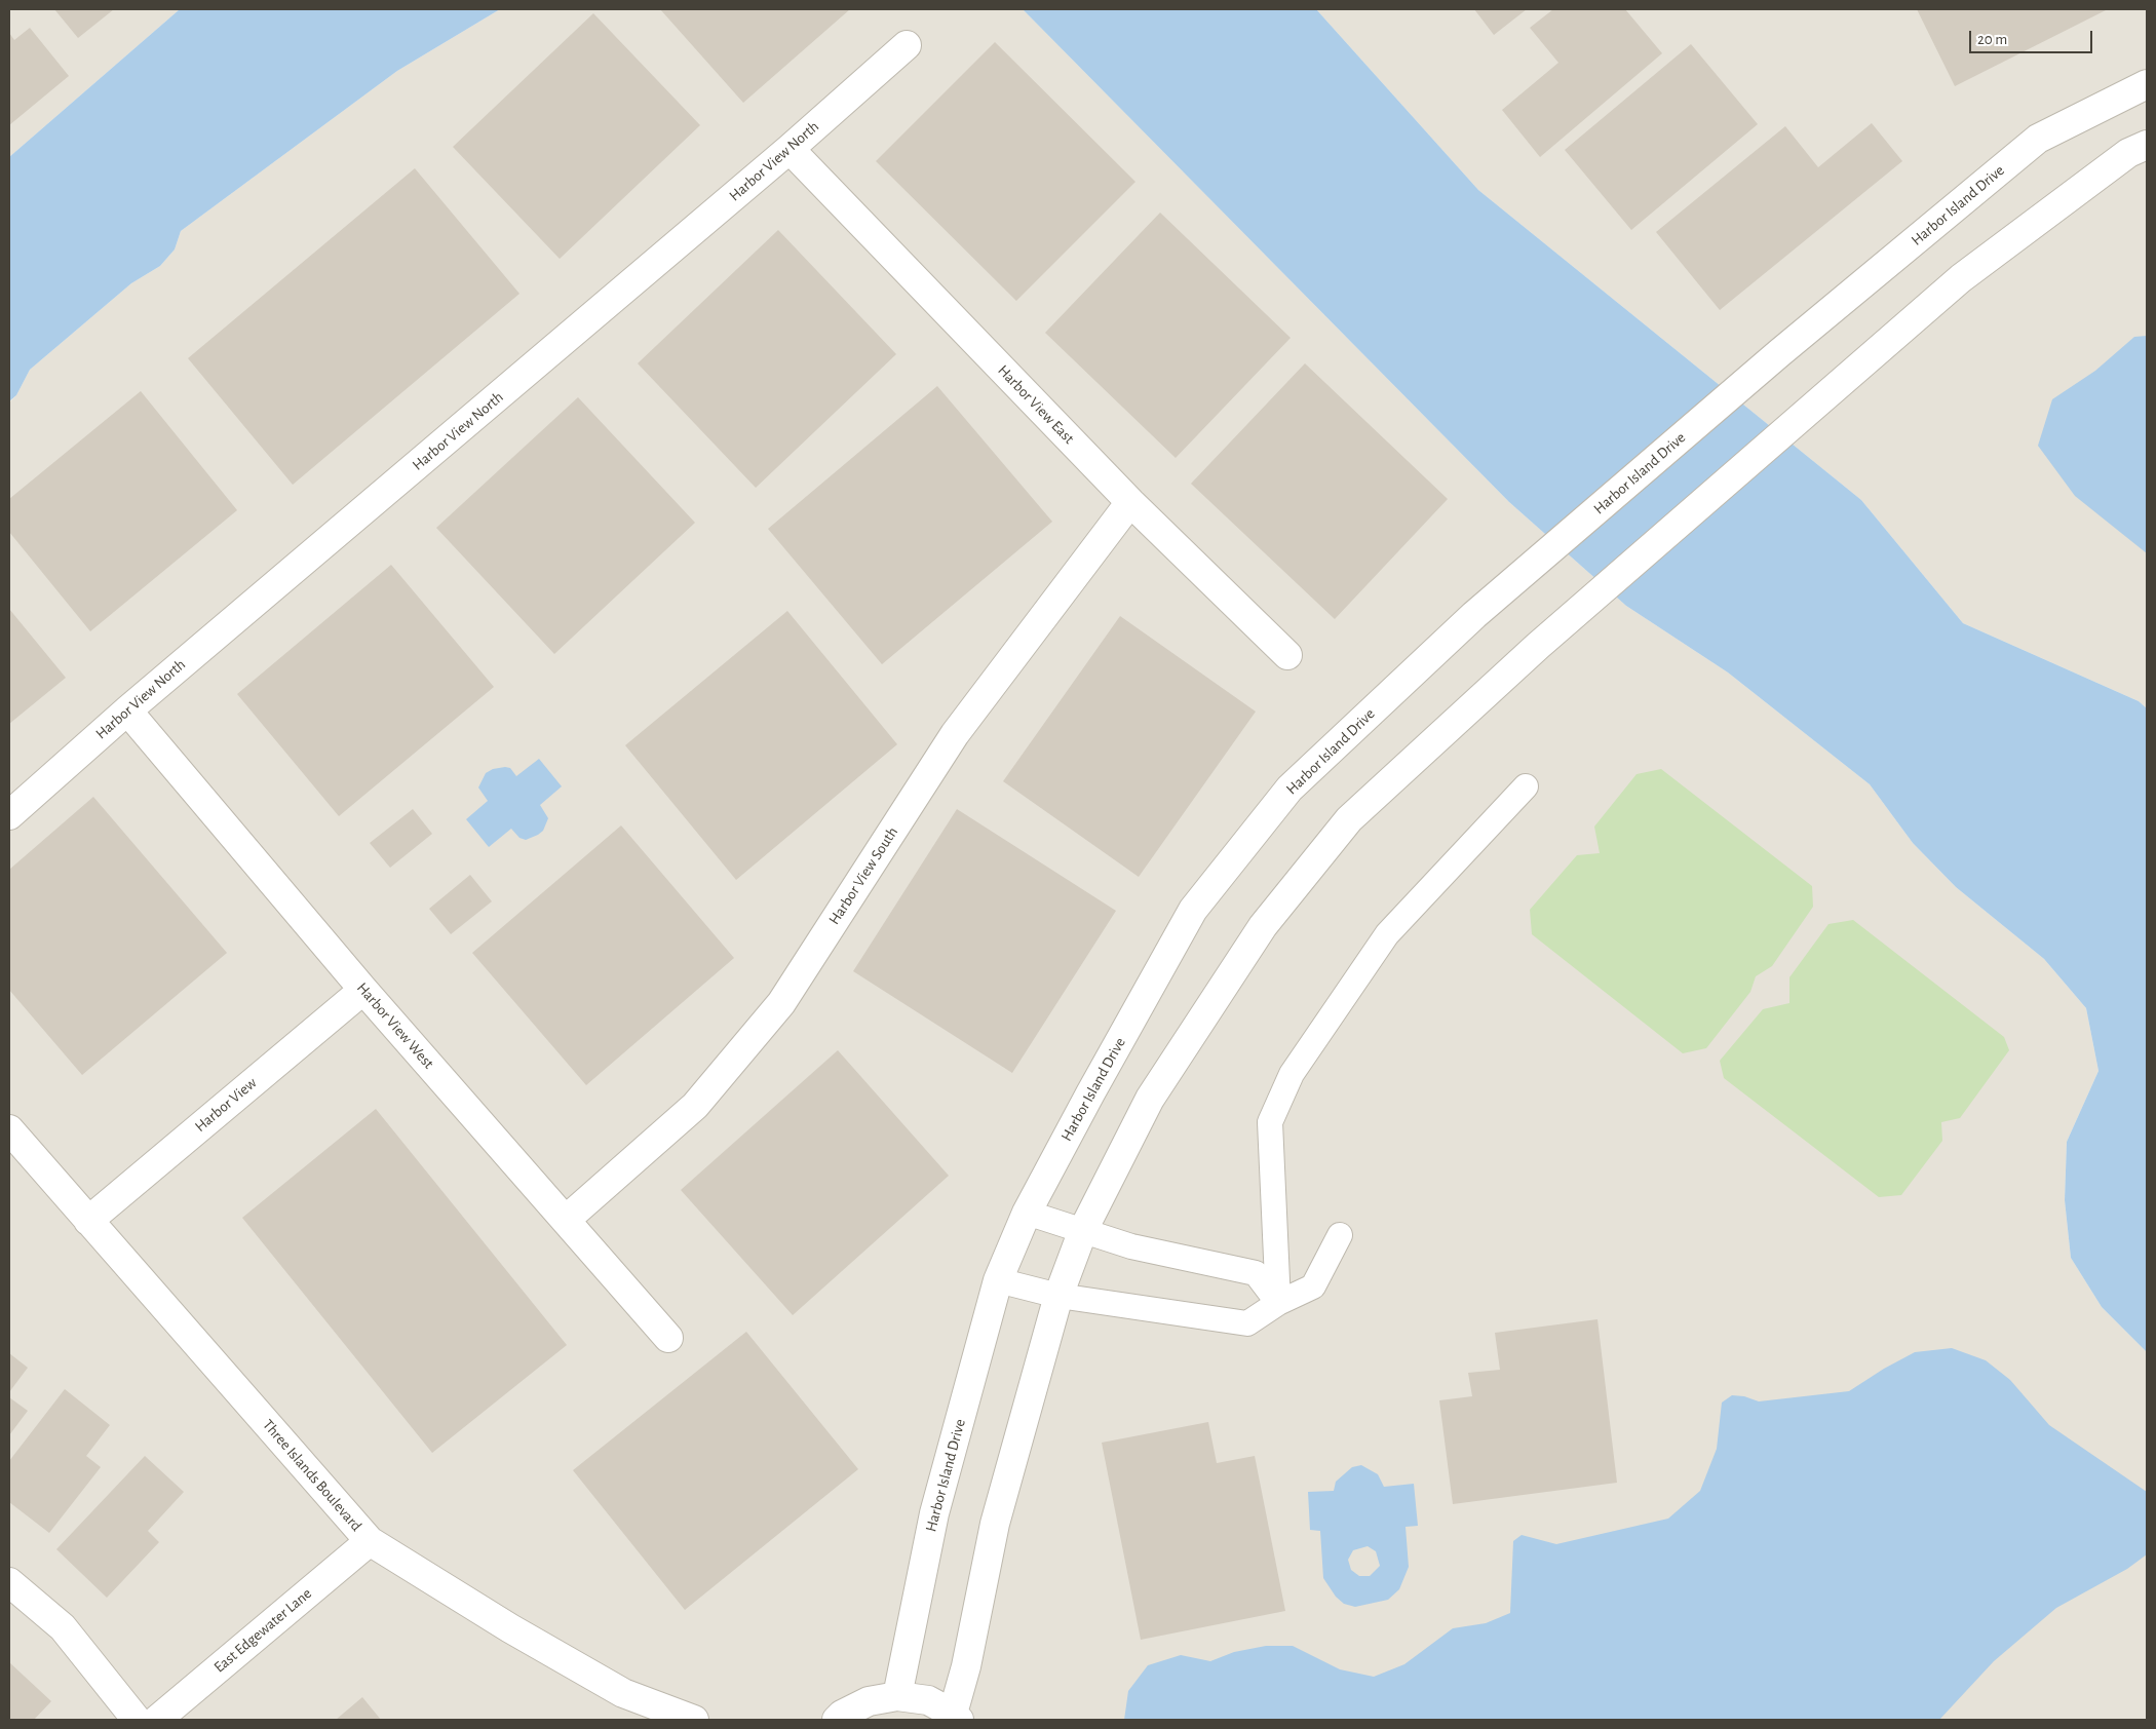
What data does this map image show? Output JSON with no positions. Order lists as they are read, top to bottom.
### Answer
{
  "streets": {
    "street": [
      "Harbor View North",
      "Harbor Island Drive",
      "Harbor View East",
      "Harbor View South",
      "Harbor View West",
      "Harbor View",
      "Three Islands Boulevard",
      "East Edgewater Lane"
    ]
  },
  "crossings": [
    ["Harbor View North", "Harbor View East"],
    ["Harbor View North", "Harbor View West"],
    ["Harbor View East", "Harbor View South"],
    ["Harbor View South", "Harbor View West"],
    ["Harbor View West", "Harbor View"],
    ["Harbor View", "Three Islands Boulevard"],
    ["Three Islands Boulevard", "East Edgewater Lane"]
  ],
  "scale_bar": "20 m"
}
